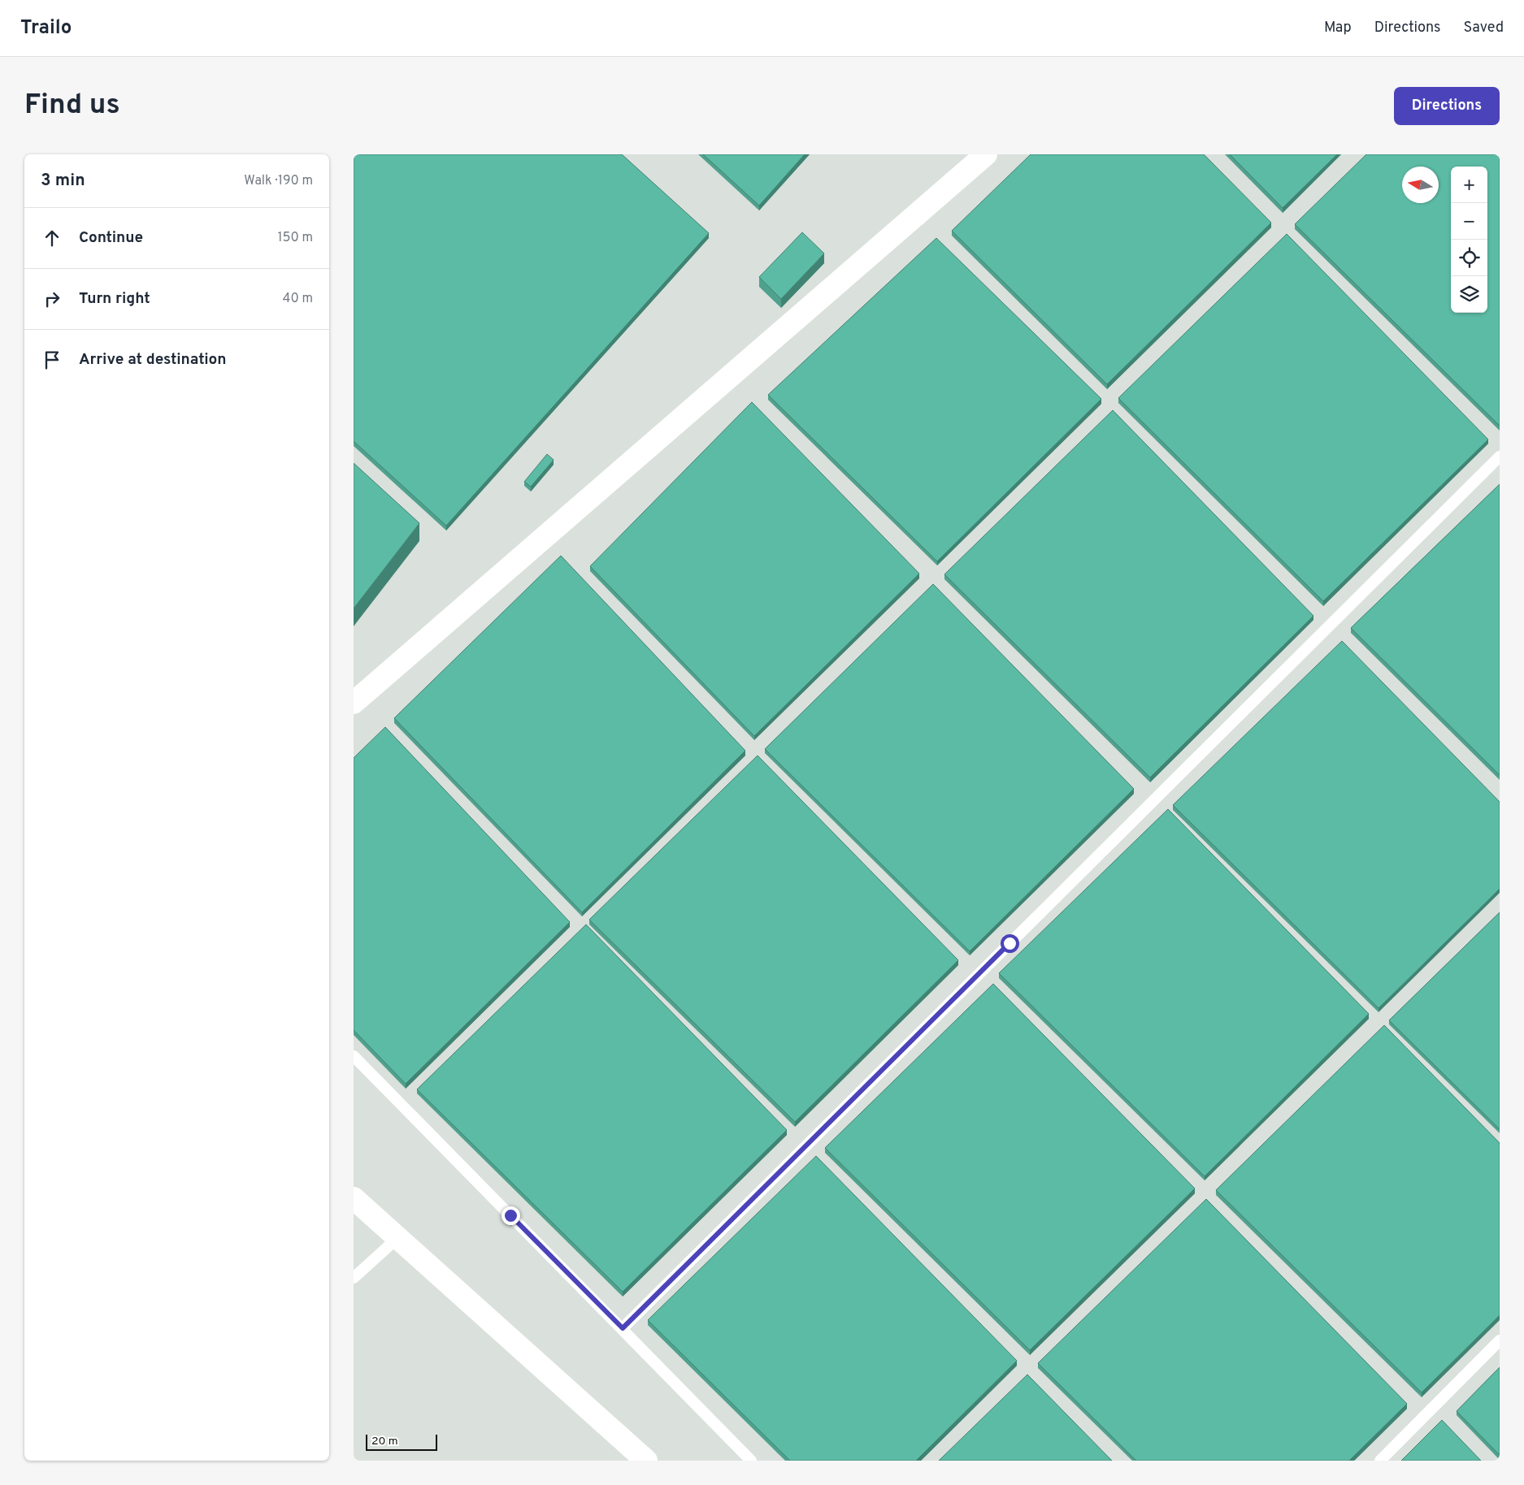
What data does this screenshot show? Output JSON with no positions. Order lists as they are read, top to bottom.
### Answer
{
  "scale_bar": "20 m",
  "north": "left",
  "page": {
    "header": "Trailo",
    "nav": ["Map", "Directions", "Saved"],
    "buttons": "Directions",
    "title": "Find us",
    "heading": ["3 min", "Walk · 190 m"],
    "map_buttons": ["+", "−"],
    "list": [
      ["Continue", "150 m"],
      ["Turn right", "40 m"],
      "Arrive at destination"
    ],
    "scale": "20 m"
  }
}
